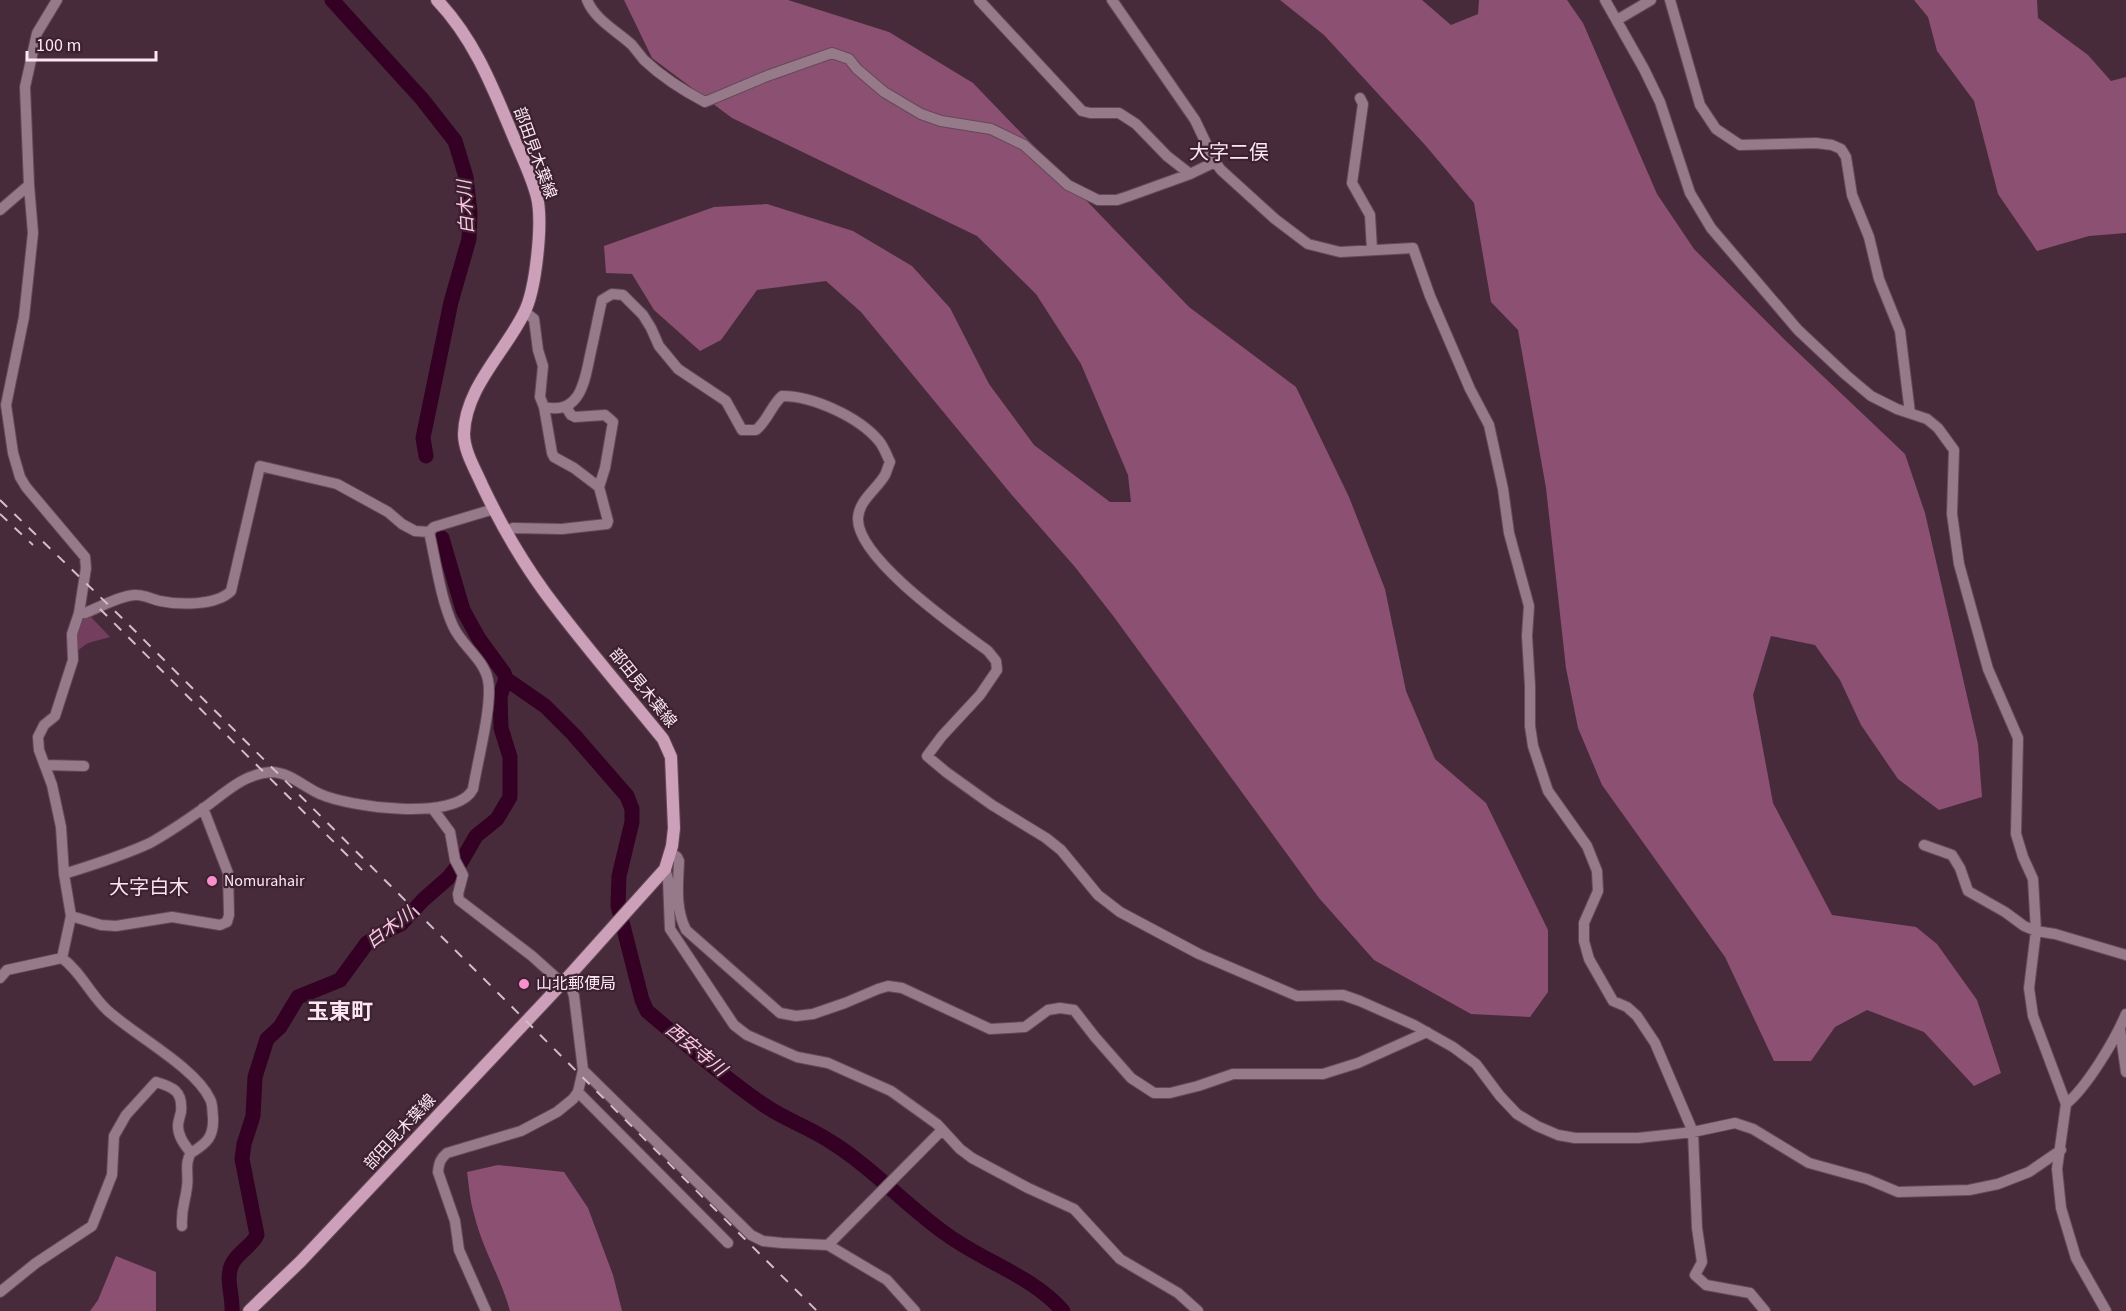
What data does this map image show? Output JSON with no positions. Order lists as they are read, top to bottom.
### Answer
{
  "streets": {
    "main road": ["部田見木葉線"]
  },
  "districts": ["大字二俣", "大字白木", "玉東町"],
  "water": ["白木川", "西安寺川"],
  "places": ["Nomurahair", "山北郵便局"],
  "scale_bar": "100 m"
}
